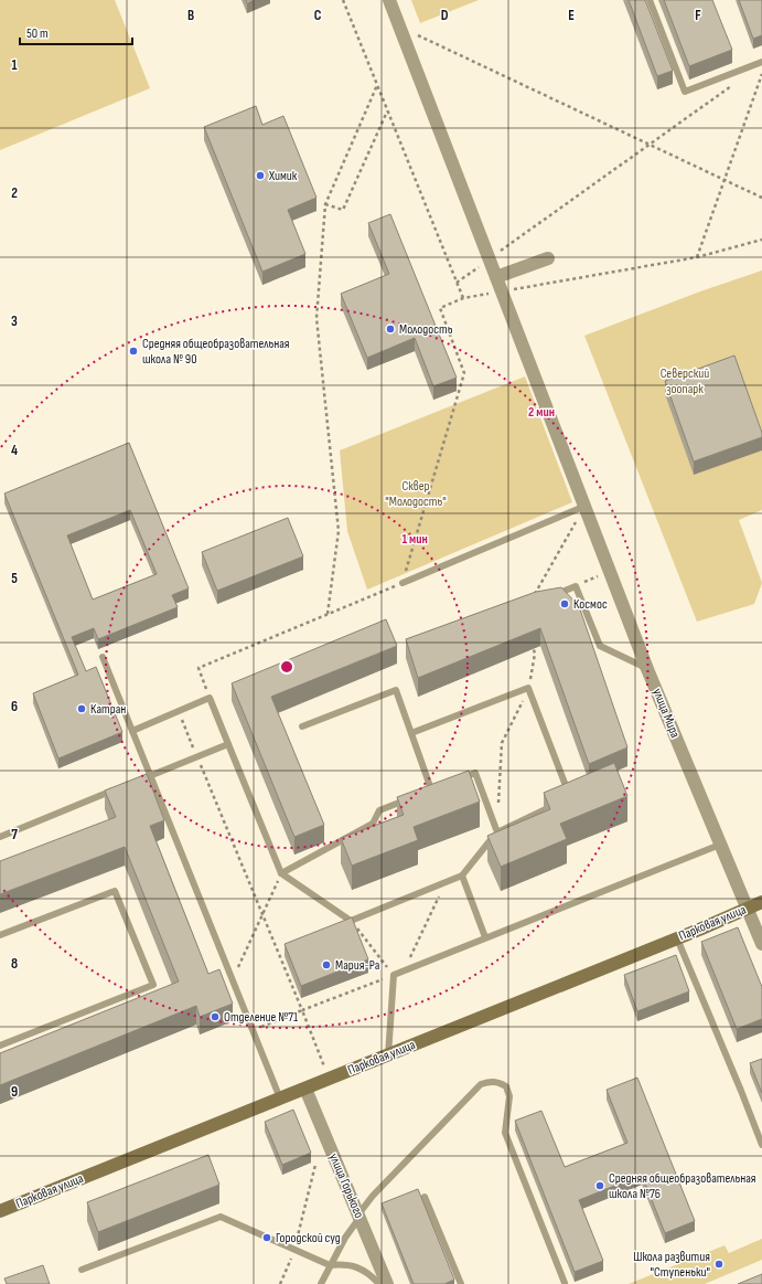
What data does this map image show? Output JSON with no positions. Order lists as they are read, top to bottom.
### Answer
{
  "streets": {
    "street": ["улица Мира", "Парковая улица", "улица Горького"]
  },
  "crossings": [
    ["улица Мира", "Парковая улица"],
    ["Парковая улица", "улица Горького"]
  ],
  "parks": ["Северский зоопарк", "Сквер \"Молодость\""],
  "places": [
    "Химик",
    "Молодость",
    "Средняя общеобразовательная школа № 90",
    "Космос",
    "Катран",
    "Мария-Ра",
    "Отделение №71",
    "Средняя общеобразовательная школа №76",
    "Городской суд",
    "Школа развития \"Ступеньки\""
  ],
  "scale_bar": "50 m",
  "grid": {
    "columns": [
      "B",
      "C",
      "D",
      "E",
      "F"
    ],
    "rows": [
      "1",
      "2",
      "3",
      "4",
      "5",
      "6",
      "7",
      "8",
      "9"
    ]
  },
  "rings": ["2 мин", "1 мин"]
}
